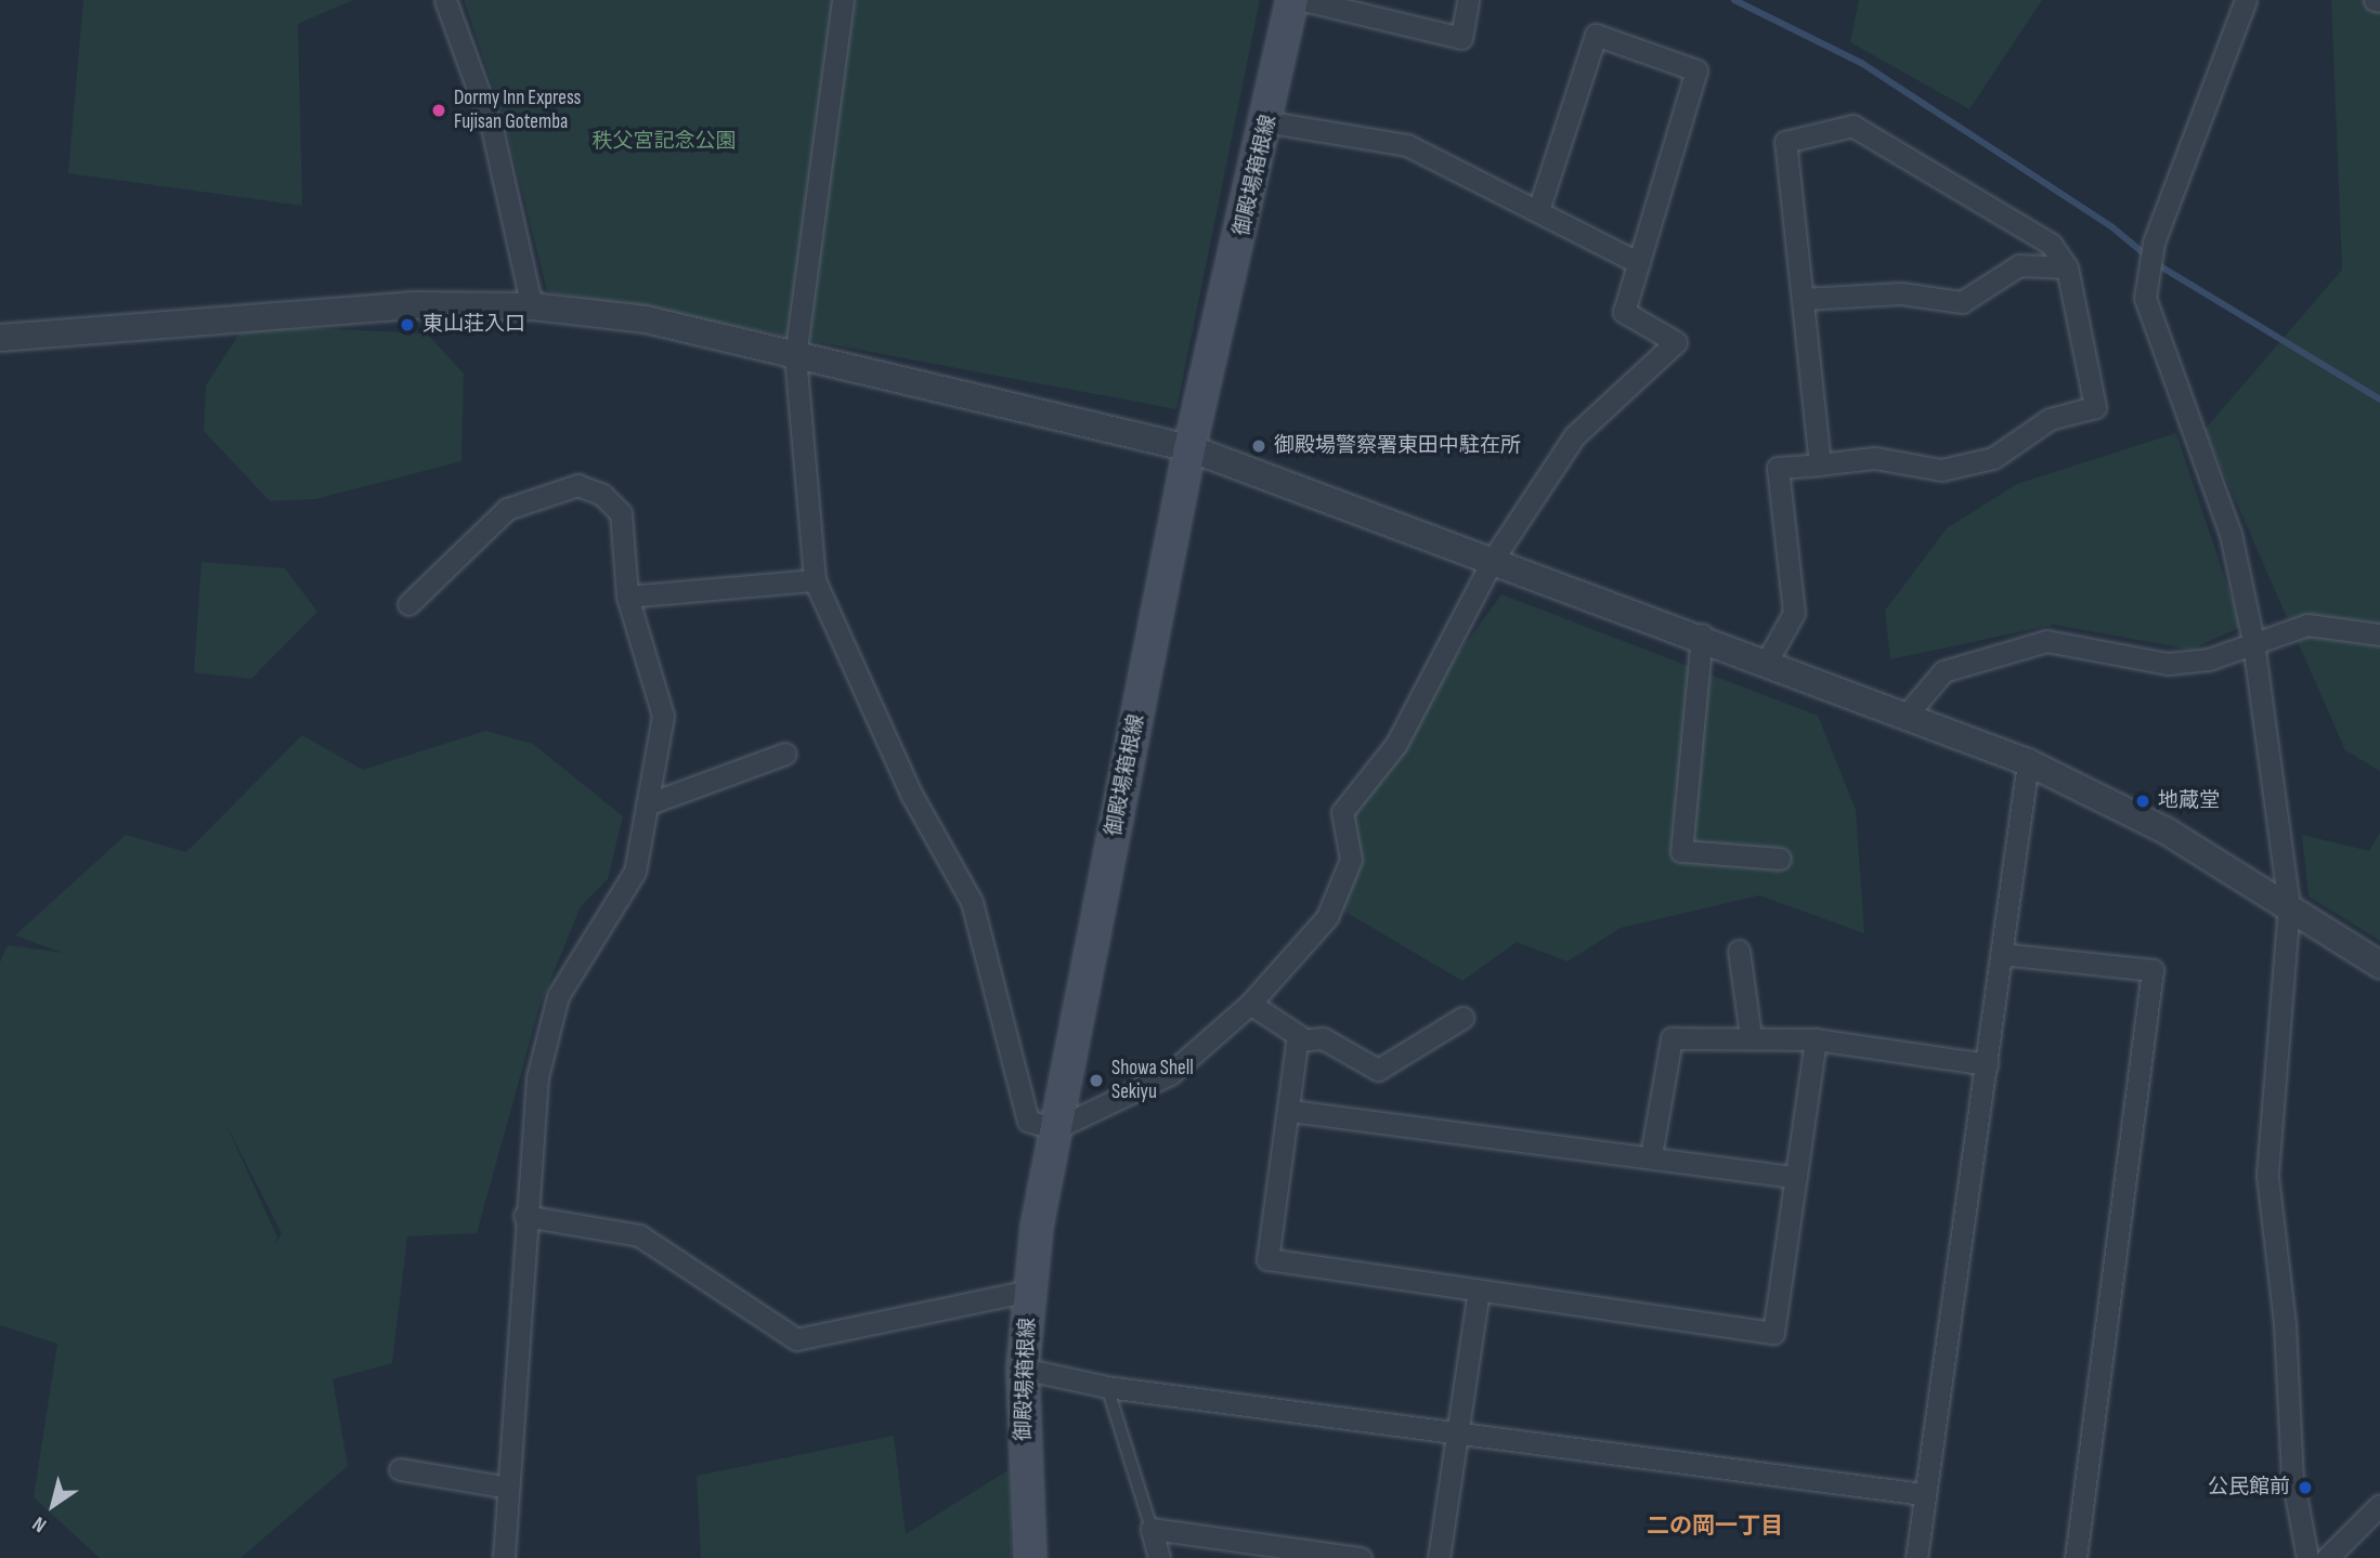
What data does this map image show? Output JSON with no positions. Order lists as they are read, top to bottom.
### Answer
{
  "streets": {
    "main road": ["御殿場箱根線"]
  },
  "districts": ["二の岡一丁目"],
  "parks": ["秩父宮記念公園"],
  "places": [
    "Dormy Inn Express Fujisan Gotemba",
    "東山荘入口",
    "御殿場警察署東田中駐在所",
    "地蔵堂",
    "Showa Shell Sekiyu",
    "公民館前"
  ],
  "north": "bottom left"
}
